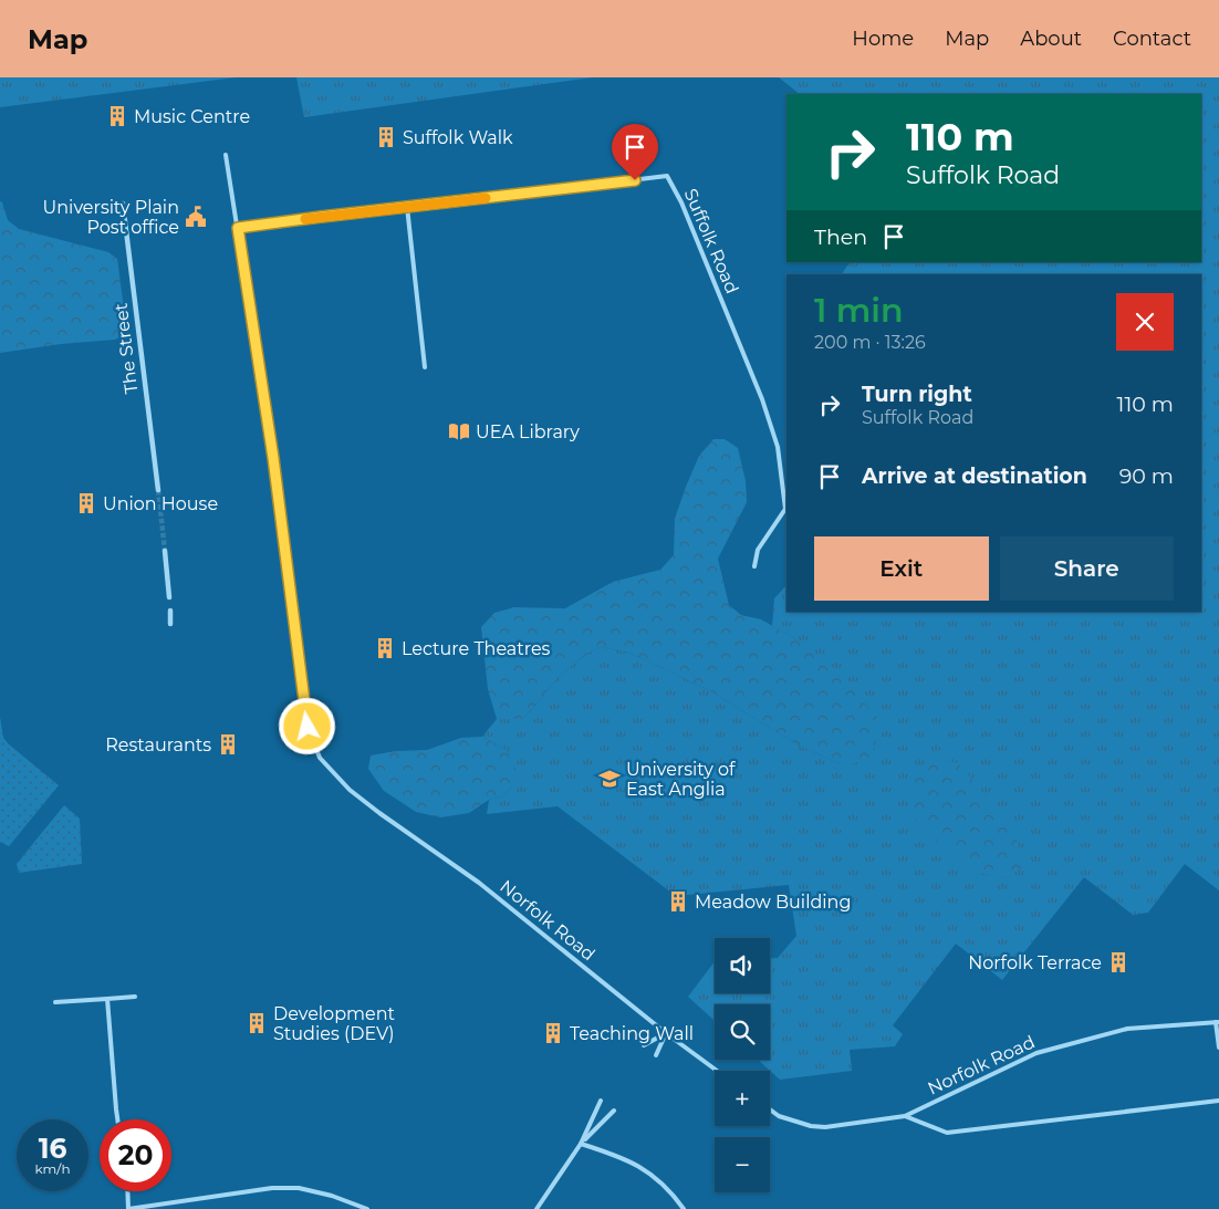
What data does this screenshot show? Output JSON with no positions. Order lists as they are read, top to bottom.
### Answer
{
  "streets": {
    "street": ["The Street"],
    "lane": ["Suffolk Road", "Norfolk Road"]
  },
  "crossings": [
    ["Suffolk Road", "Norfolk Road"]
  ],
  "places": {
    "building": [
      "Music Centre",
      "Suffolk Walk",
      "Union House",
      "Lecture Theatres",
      "Restaurants",
      "Meadow Building",
      "Norfolk Terrace",
      "Development Studies (DEV)",
      "Teaching Wall"
    ],
    "public building": ["University Plain Post office"],
    "library": ["UEA Library"],
    "school or university": ["University of East Anglia"]
  },
  "page": {
    "header": "Map",
    "nav": [
      "Home",
      "Map",
      "About",
      "Contact"
    ],
    "turn": ["110 m", "Suffolk Road"],
    "then": "Then",
    "heading": ["1 min", "200 m · 13:26"],
    "list": [
      {
        "name": "Turn right",
        "note": "Suffolk Road",
        "value": "110 m"
      },
      {
        "name": "Arrive at destination",
        "value": "90 m"
      }
    ],
    "buttons": ["Exit", "Share"],
    "map_buttons": ["+", "−"],
    "speed": "16 km/h",
    "limit": "20"
  }
}
